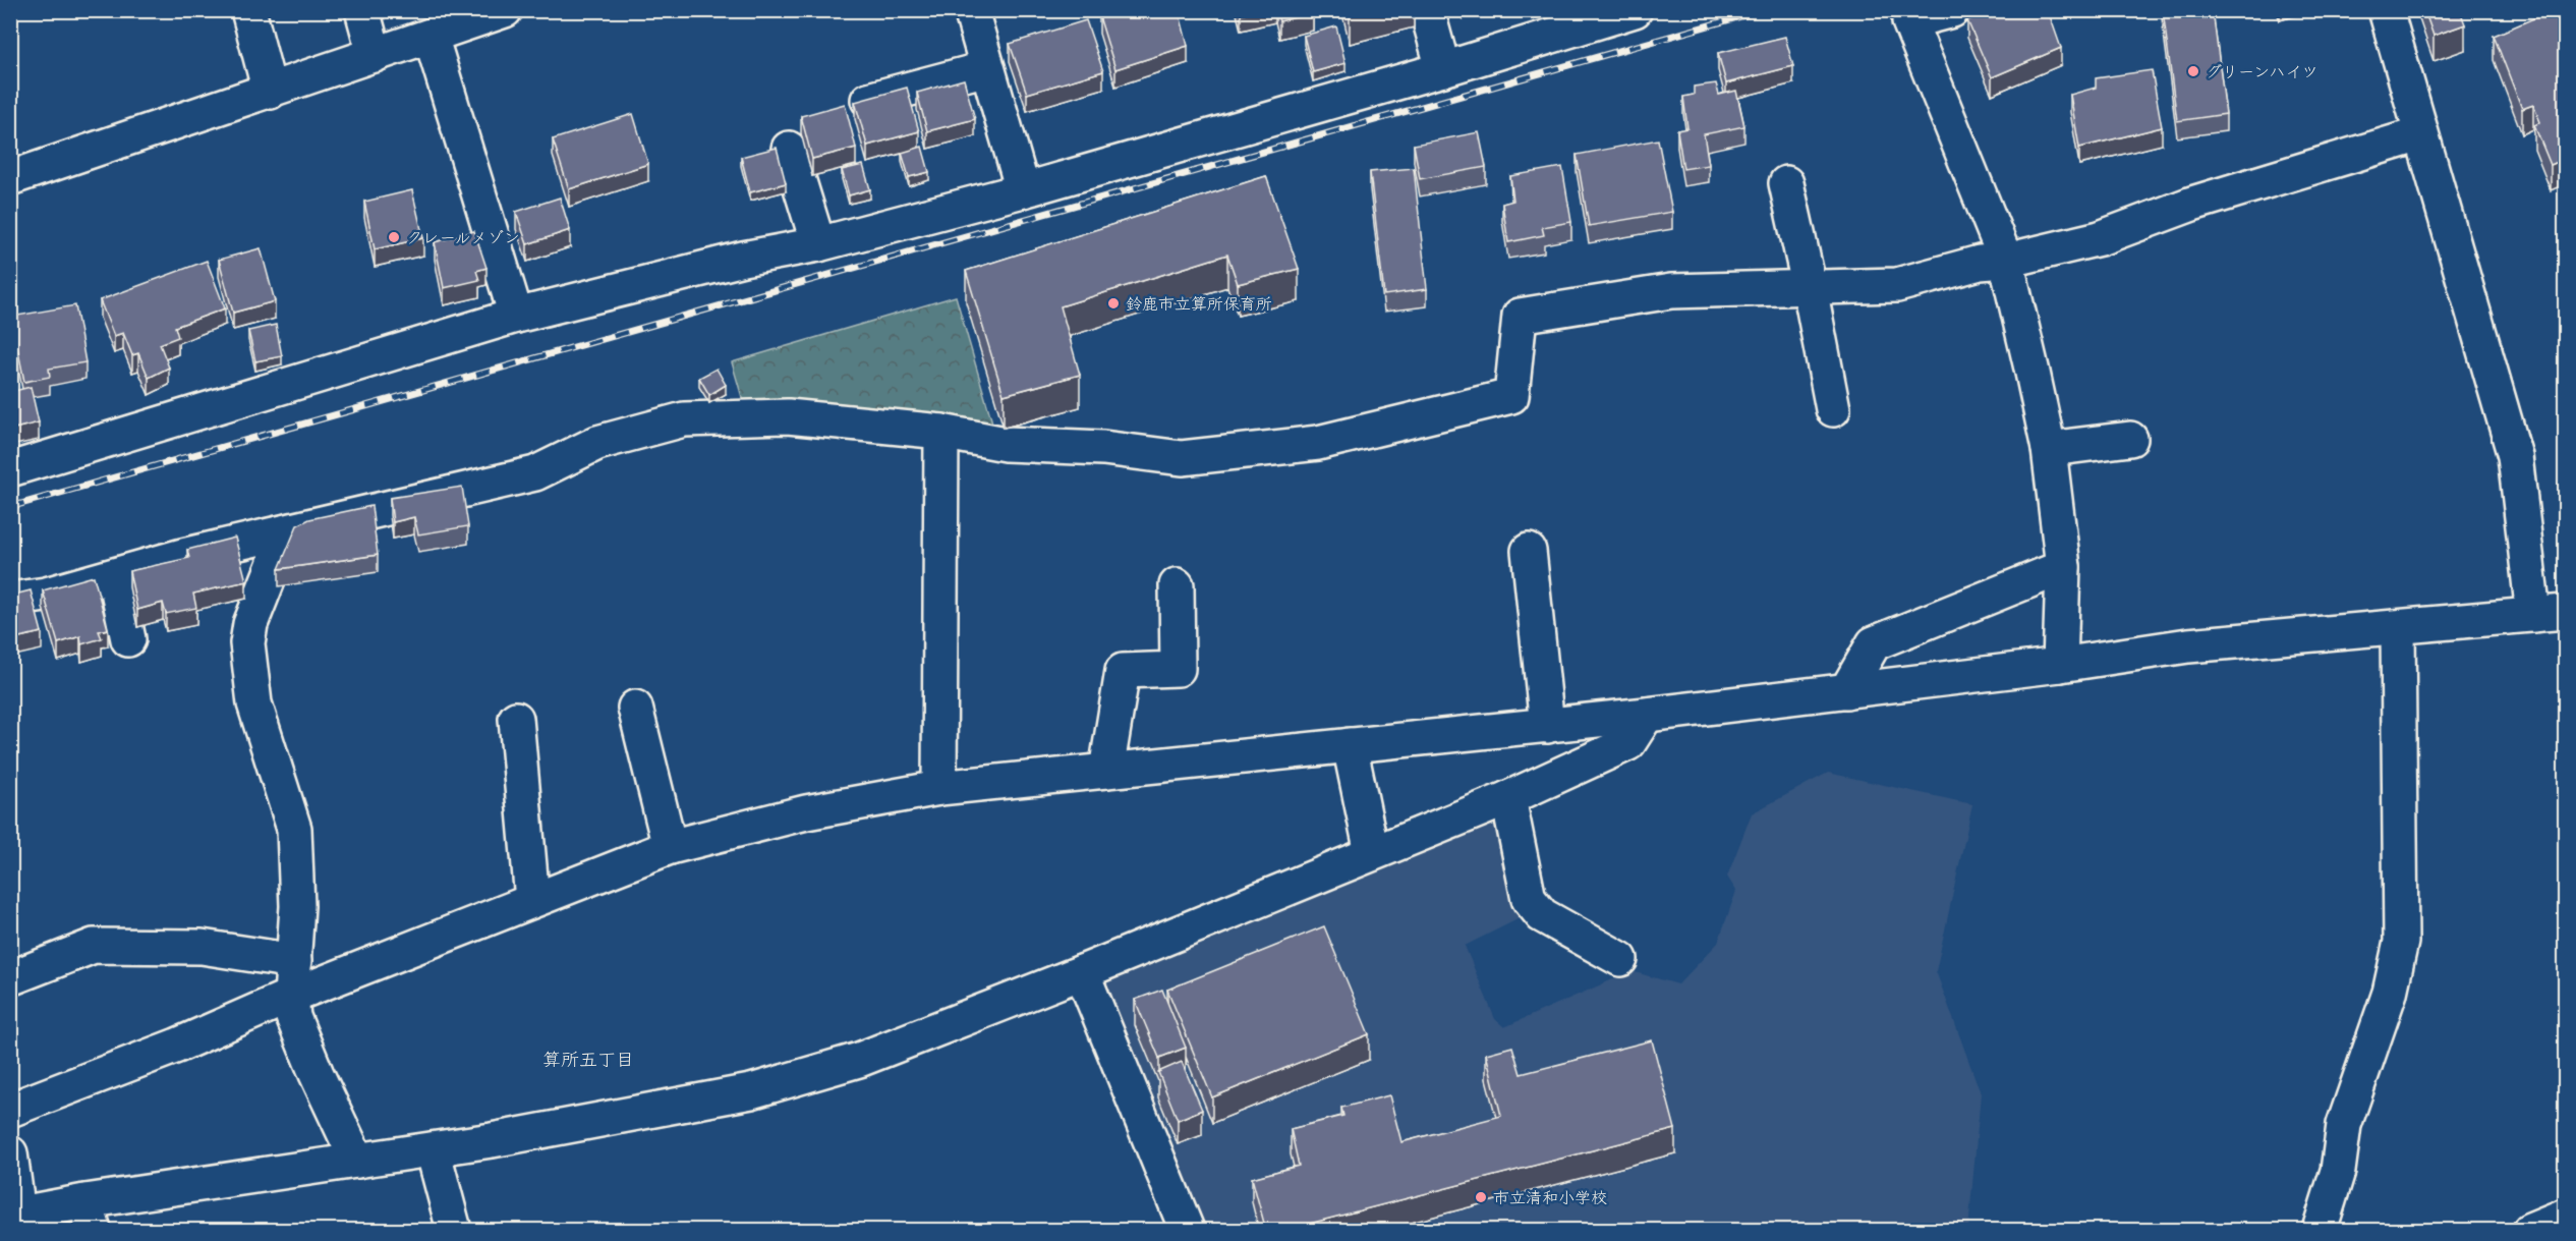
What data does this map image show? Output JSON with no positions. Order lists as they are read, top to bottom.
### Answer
{
  "districts": ["算所五丁目"],
  "places": [
    "グリーンハイツ",
    "クレールメゾン",
    "鈴鹿市立算所保育所",
    "市立清和小学校"
  ]
}
